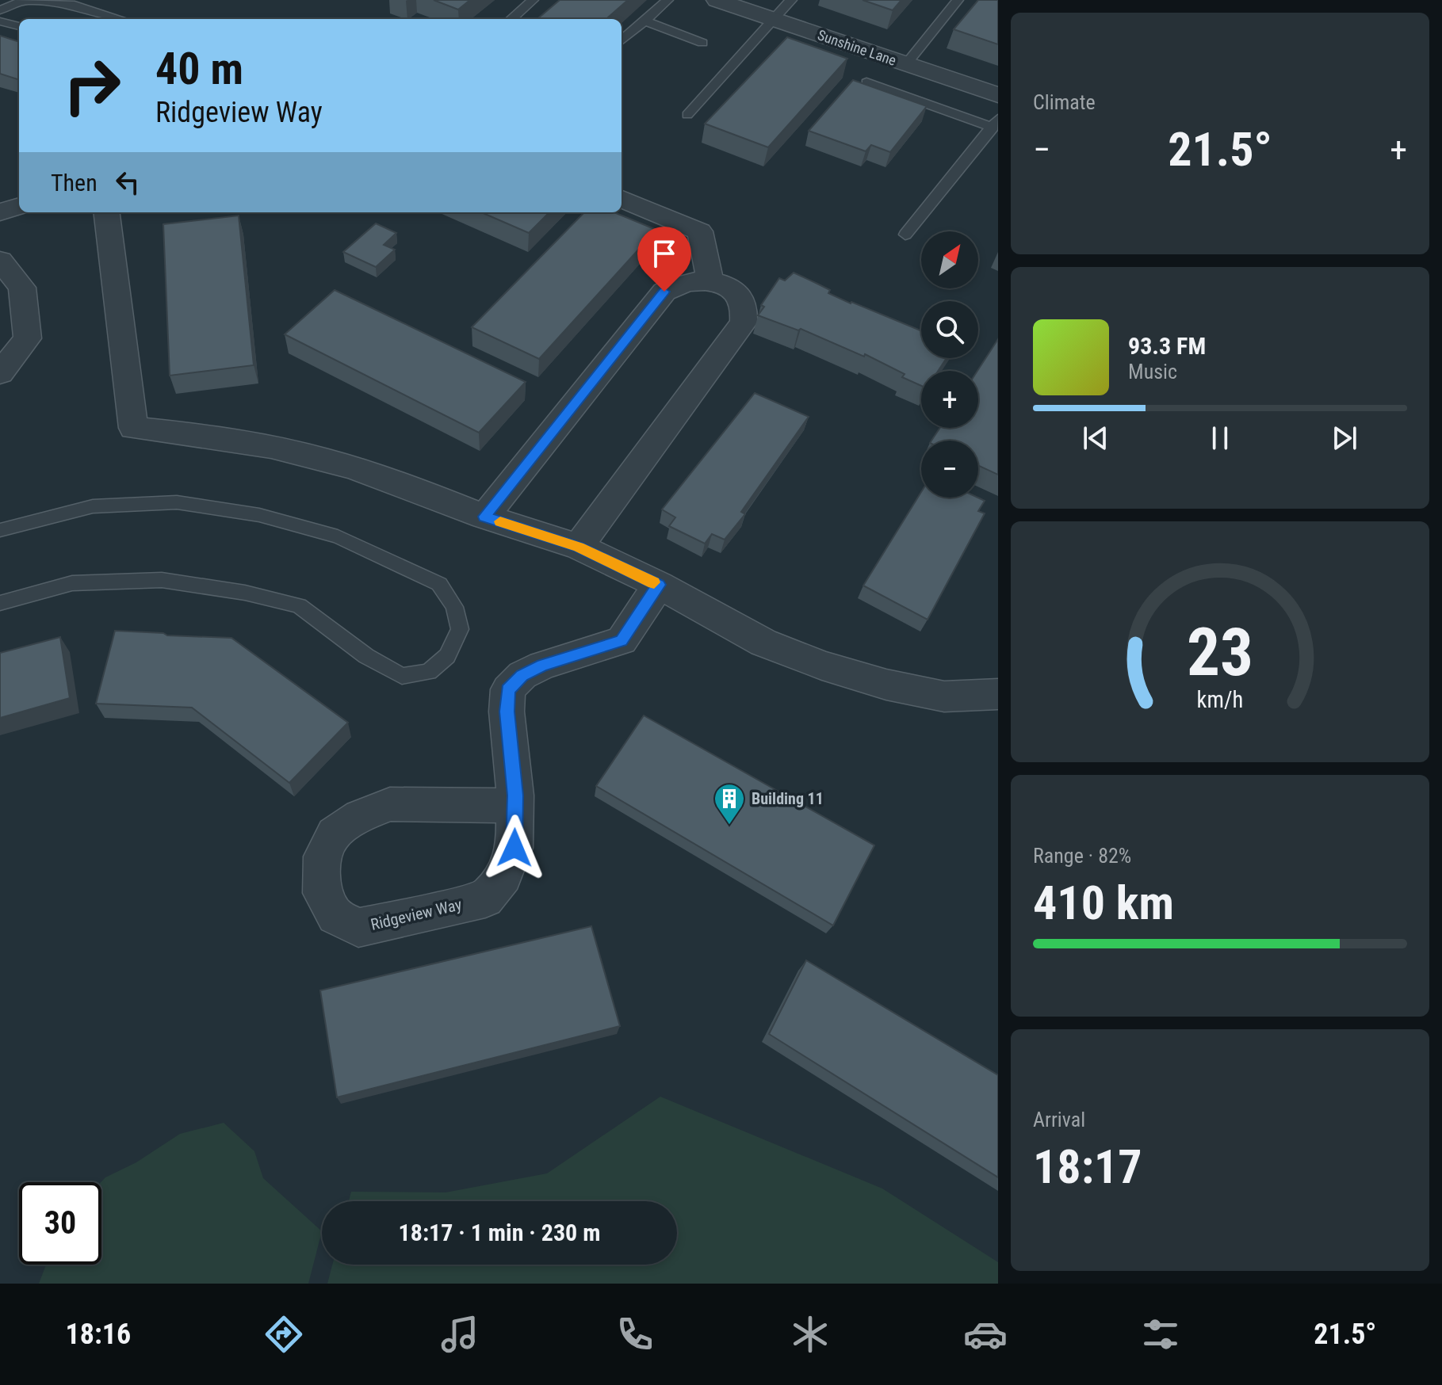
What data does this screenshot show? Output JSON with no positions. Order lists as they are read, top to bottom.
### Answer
{
  "streets": {
    "street": ["Sunshine Lane", "Ridgeview Way"]
  },
  "places": {
    "building": ["Building 11"]
  },
  "north": "top right",
  "page": {
    "tile": [
      "Climate",
      ["Range · 82%", "410 km"],
      ["Arrival", "18:17"]
    ],
    "turn": ["40 m", "Ridgeview Way"],
    "heat": ["−", "21.5°", "+"],
    "then": "Then",
    "map_buttons": ["+", "−"],
    "song": ["93.3 FM", "Music"],
    "limit": "30",
    "trip": "18:17 · 1 min · 230 m",
    "tabs": ["18:16", "21.5°"],
    "gauge": ["23", "km/h"]
  }
}
